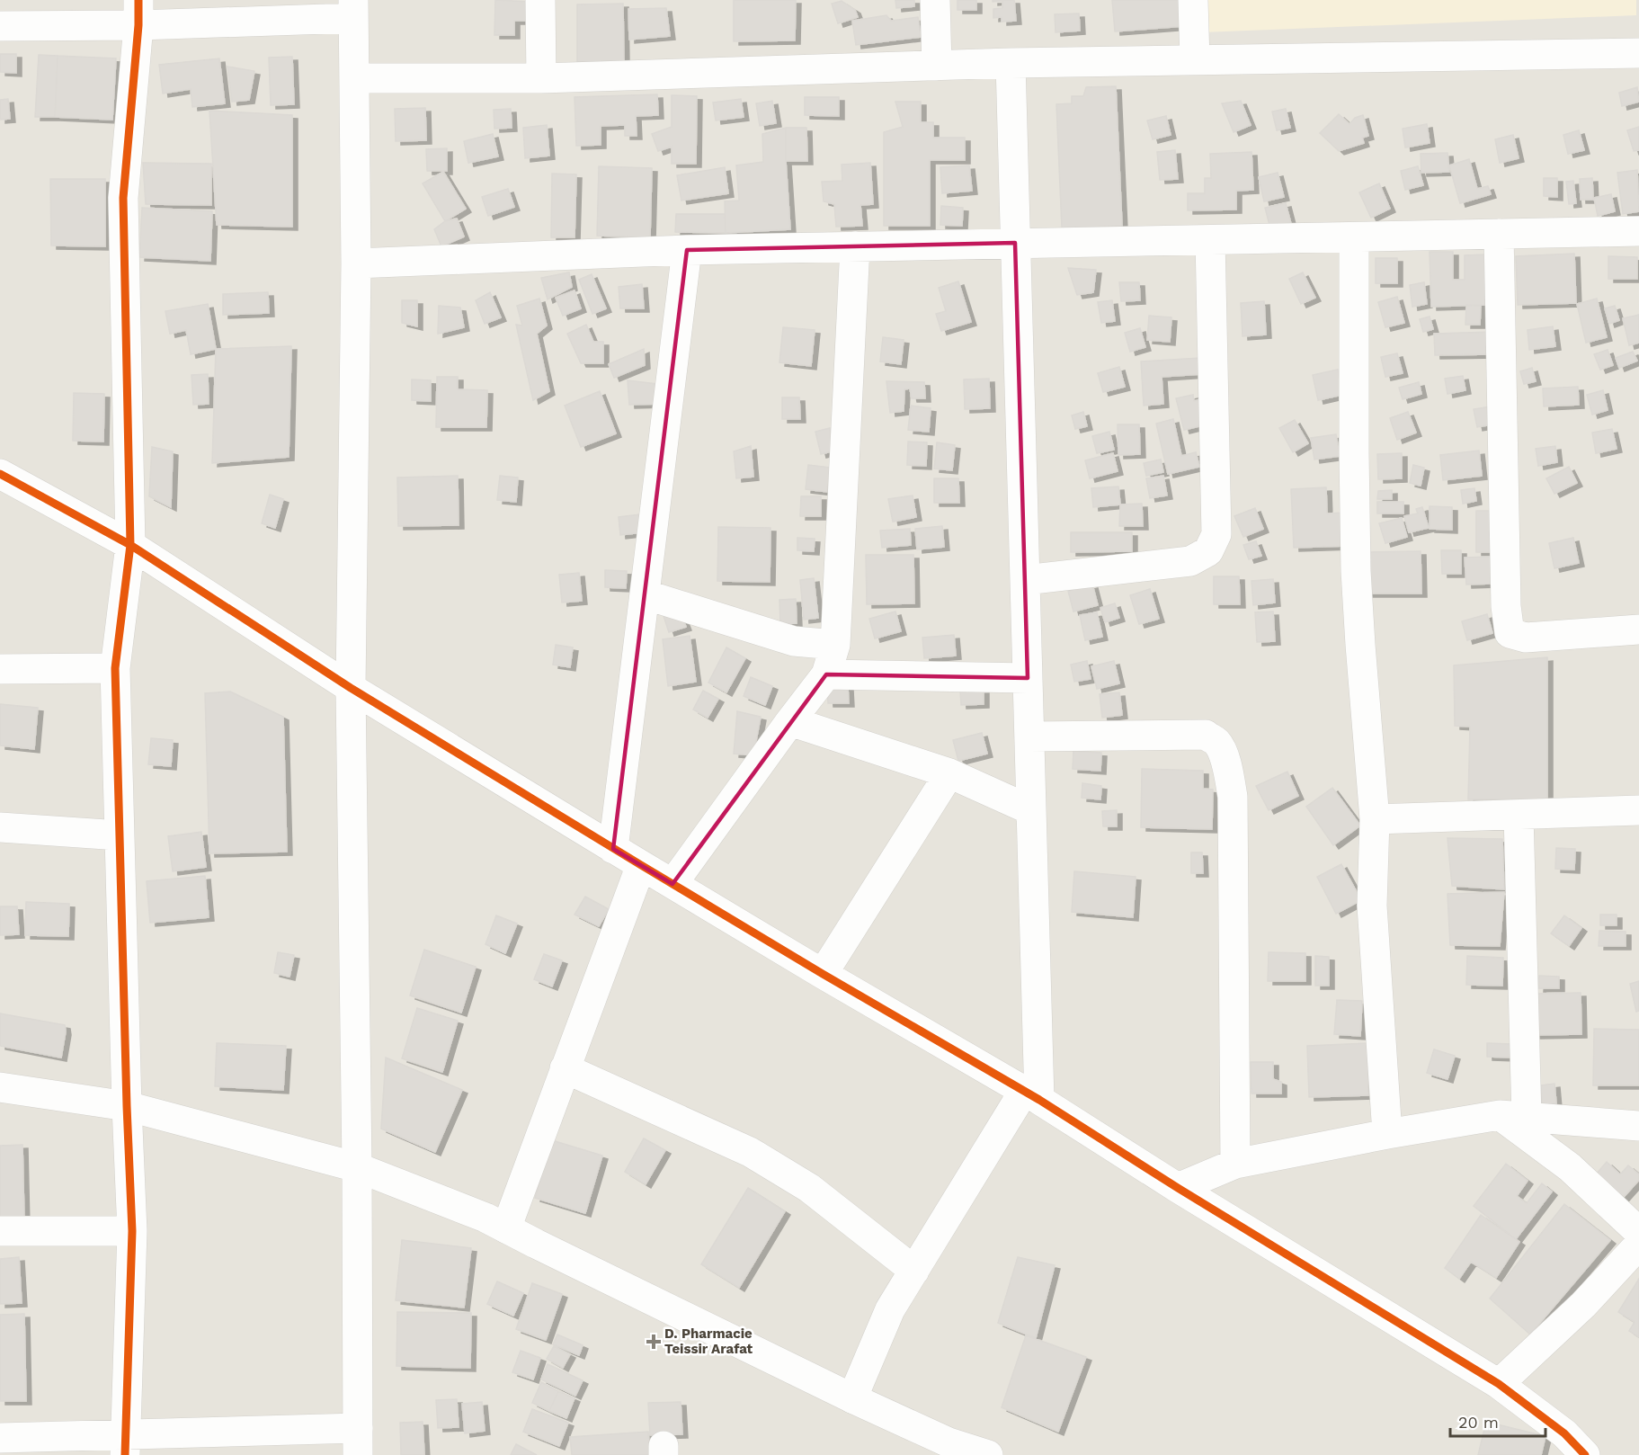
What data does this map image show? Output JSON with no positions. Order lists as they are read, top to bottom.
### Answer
{
  "places": {
    "health": ["D. Pharmacie Teissir Arafat"]
  },
  "scale_bar": "20 m"
}
